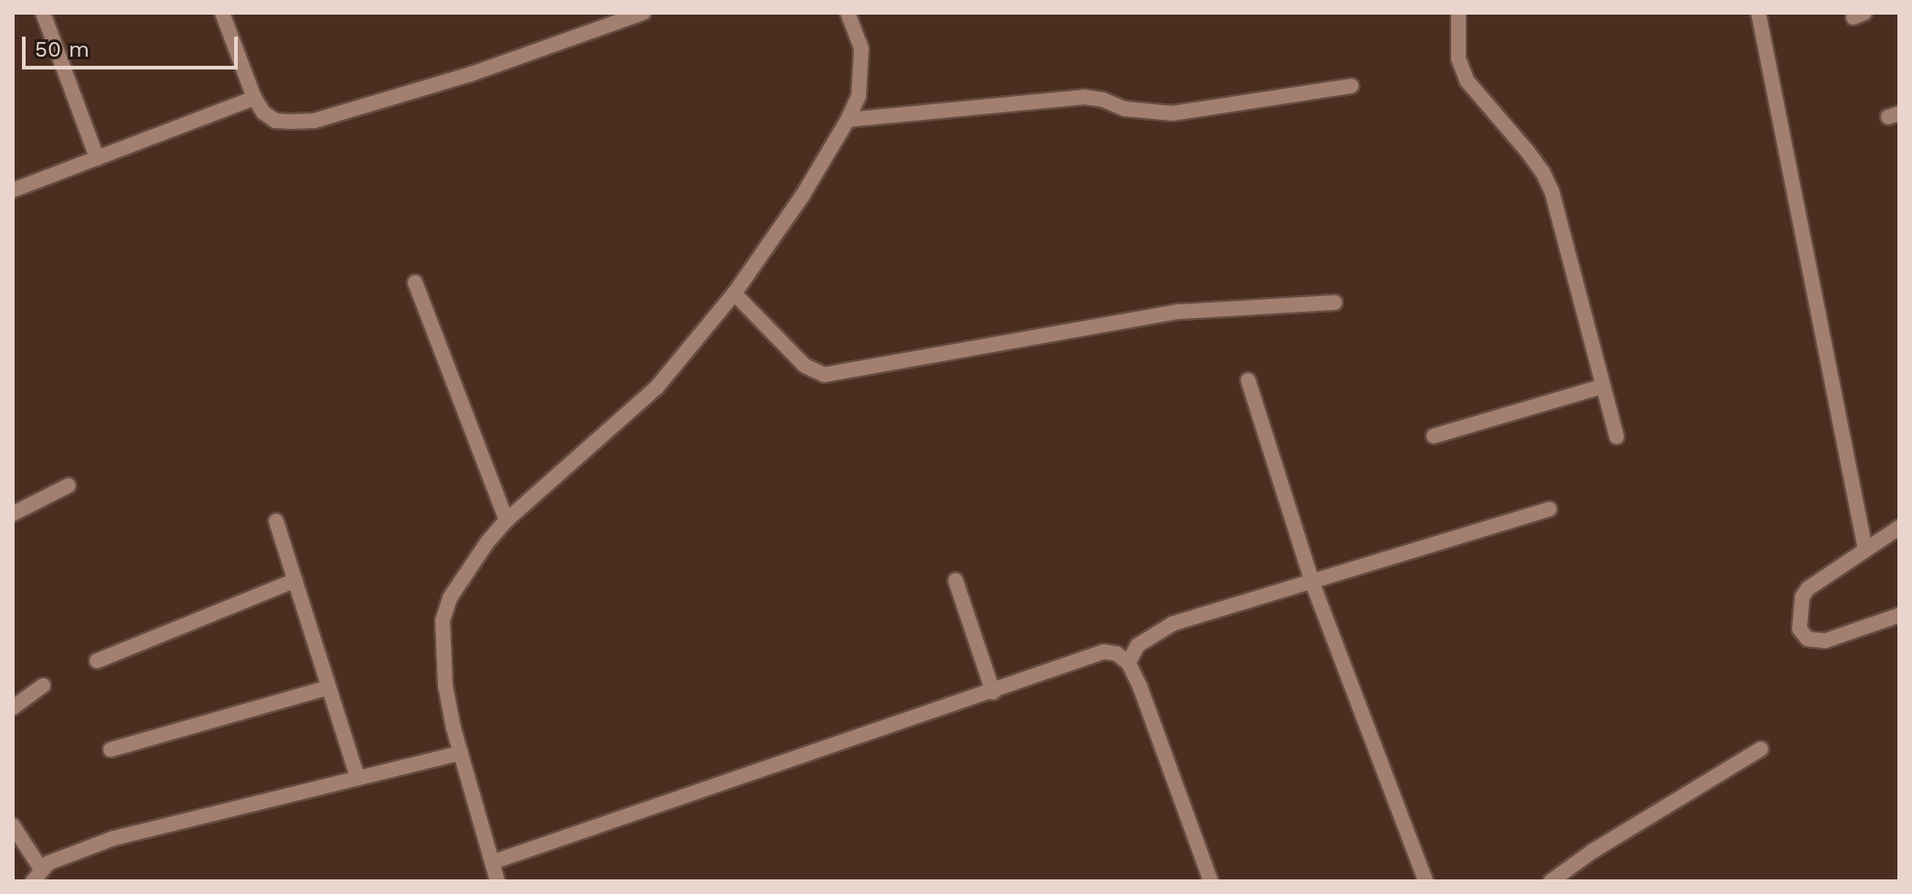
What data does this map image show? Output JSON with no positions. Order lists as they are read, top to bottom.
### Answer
{
  "scale_bar": "50 m"
}
